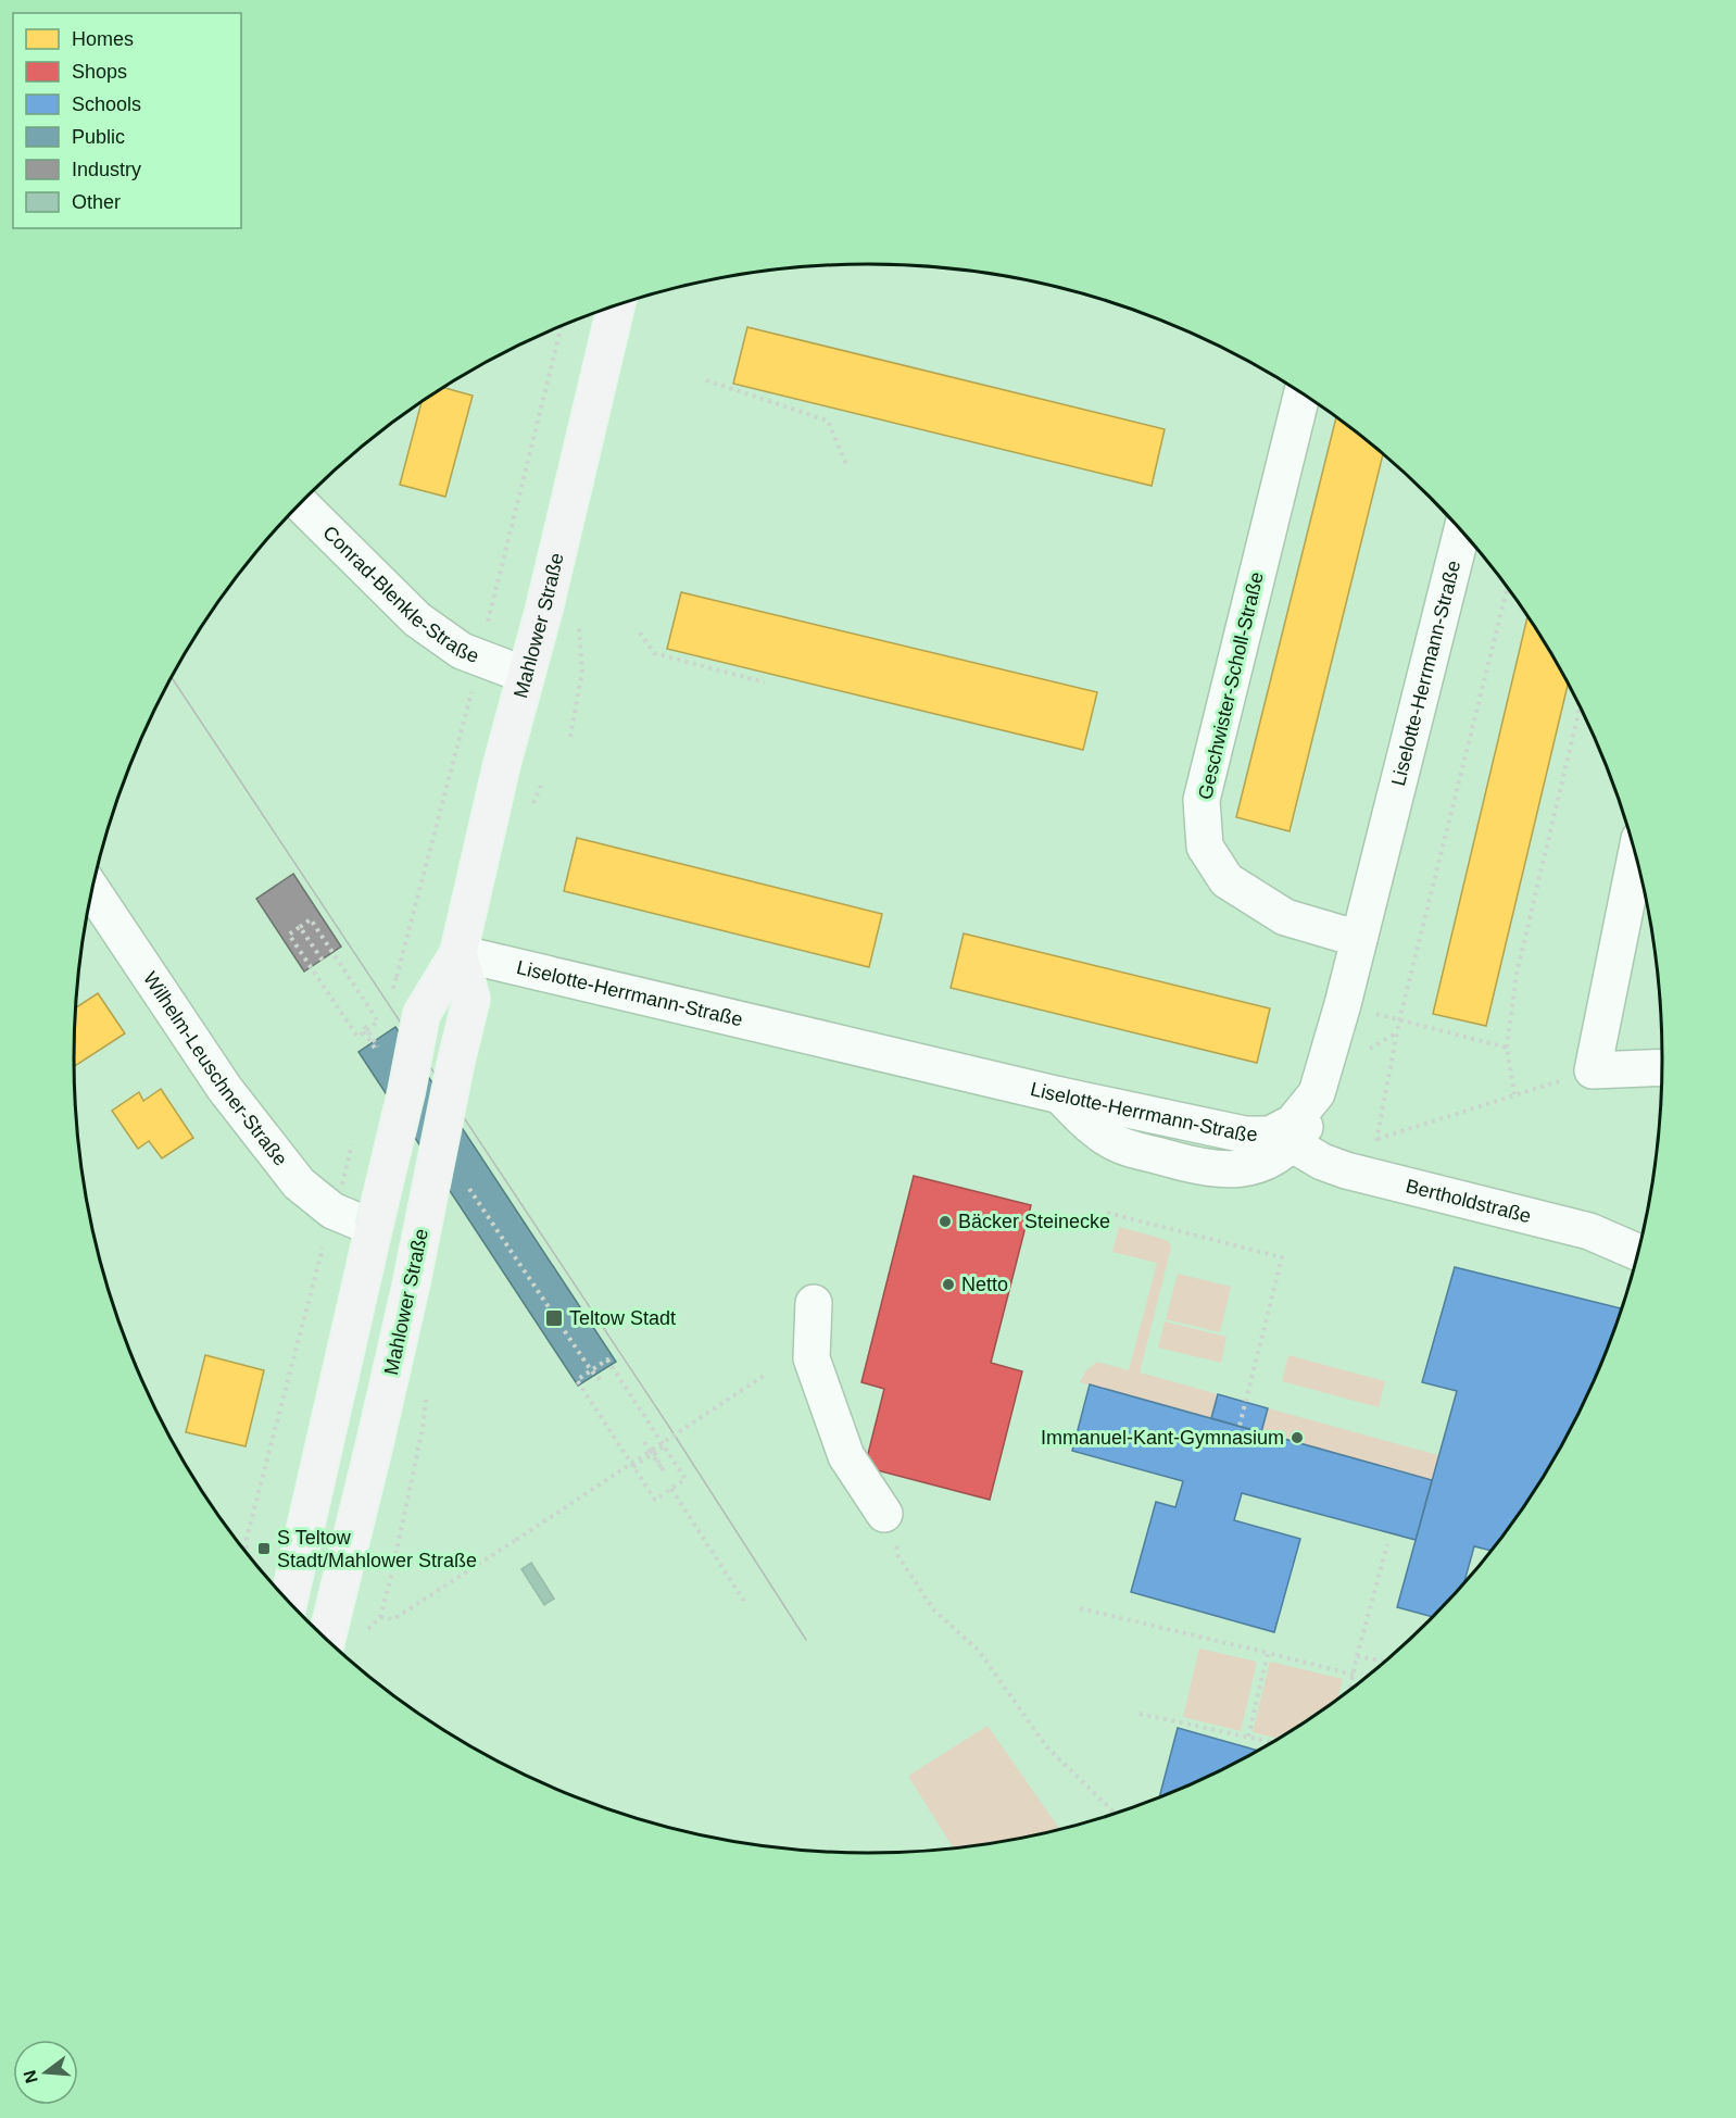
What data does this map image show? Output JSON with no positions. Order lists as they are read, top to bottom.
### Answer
{
  "streets": {
    "main road": ["Mahlower Straße"],
    "street": [
      "Conrad-Blenkle-Straße",
      "Liselotte-Herrmann-Straße",
      "Geschwister-Scholl-Straße",
      "Wilhelm-Leuschner-Straße",
      "Bertholdstraße"
    ]
  },
  "crossings": [
    ["Conrad-Blenkle-Straße", "Mahlower Straße"],
    ["Mahlower Straße", "Liselotte-Herrmann-Straße"],
    ["Mahlower Straße", "Wilhelm-Leuschner-Straße"],
    ["Liselotte-Herrmann-Straße", "Geschwister-Scholl-Straße"]
  ],
  "places": {
    "other": ["Bäcker Steinecke", "Netto", "Immanuel-Kant-Gymnasium"],
    "transit": ["Teltow Stadt", "S Teltow Stadt/Mahlower Straße"]
  },
  "legend": [
    "Homes",
    "Shops",
    "Schools",
    "Public",
    "Industry",
    "Other"
  ],
  "north": "left"
}
